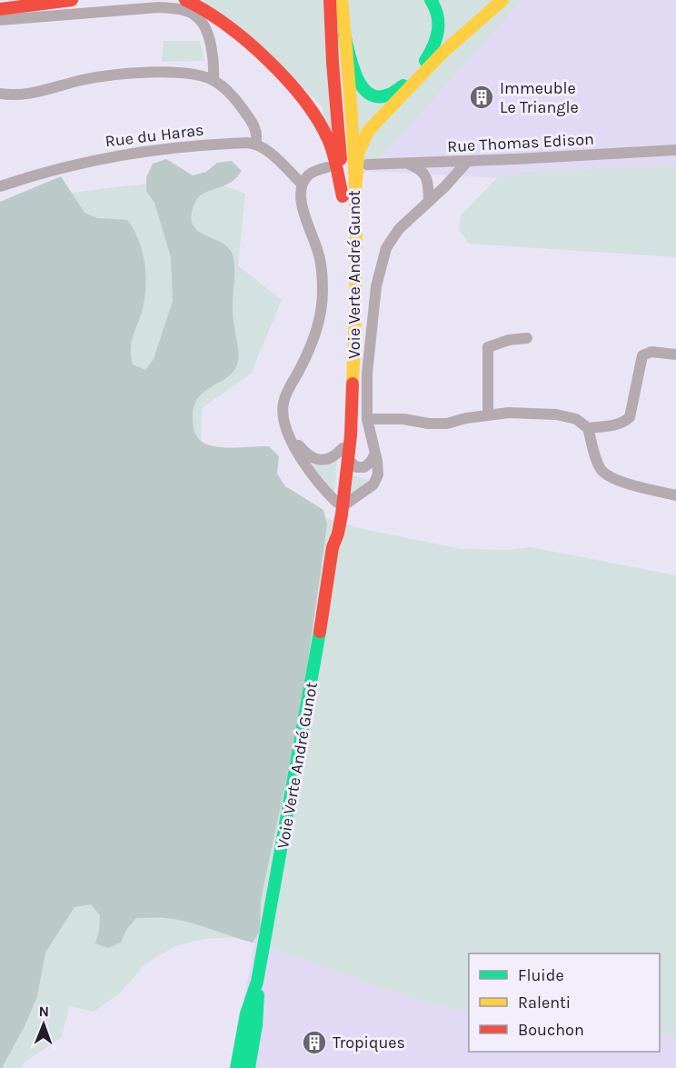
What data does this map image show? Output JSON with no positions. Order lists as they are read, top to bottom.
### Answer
{
  "streets": {
    "main road": ["Voie Verte André Gunot"],
    "street": ["Rue du Haras", "Rue Thomas Edison"]
  },
  "places": {
    "building": ["Immeuble Le Triangle", "Tropiques"]
  },
  "legend": ["Fluide", "Ralenti", "Bouchon"],
  "north": "top"
}
